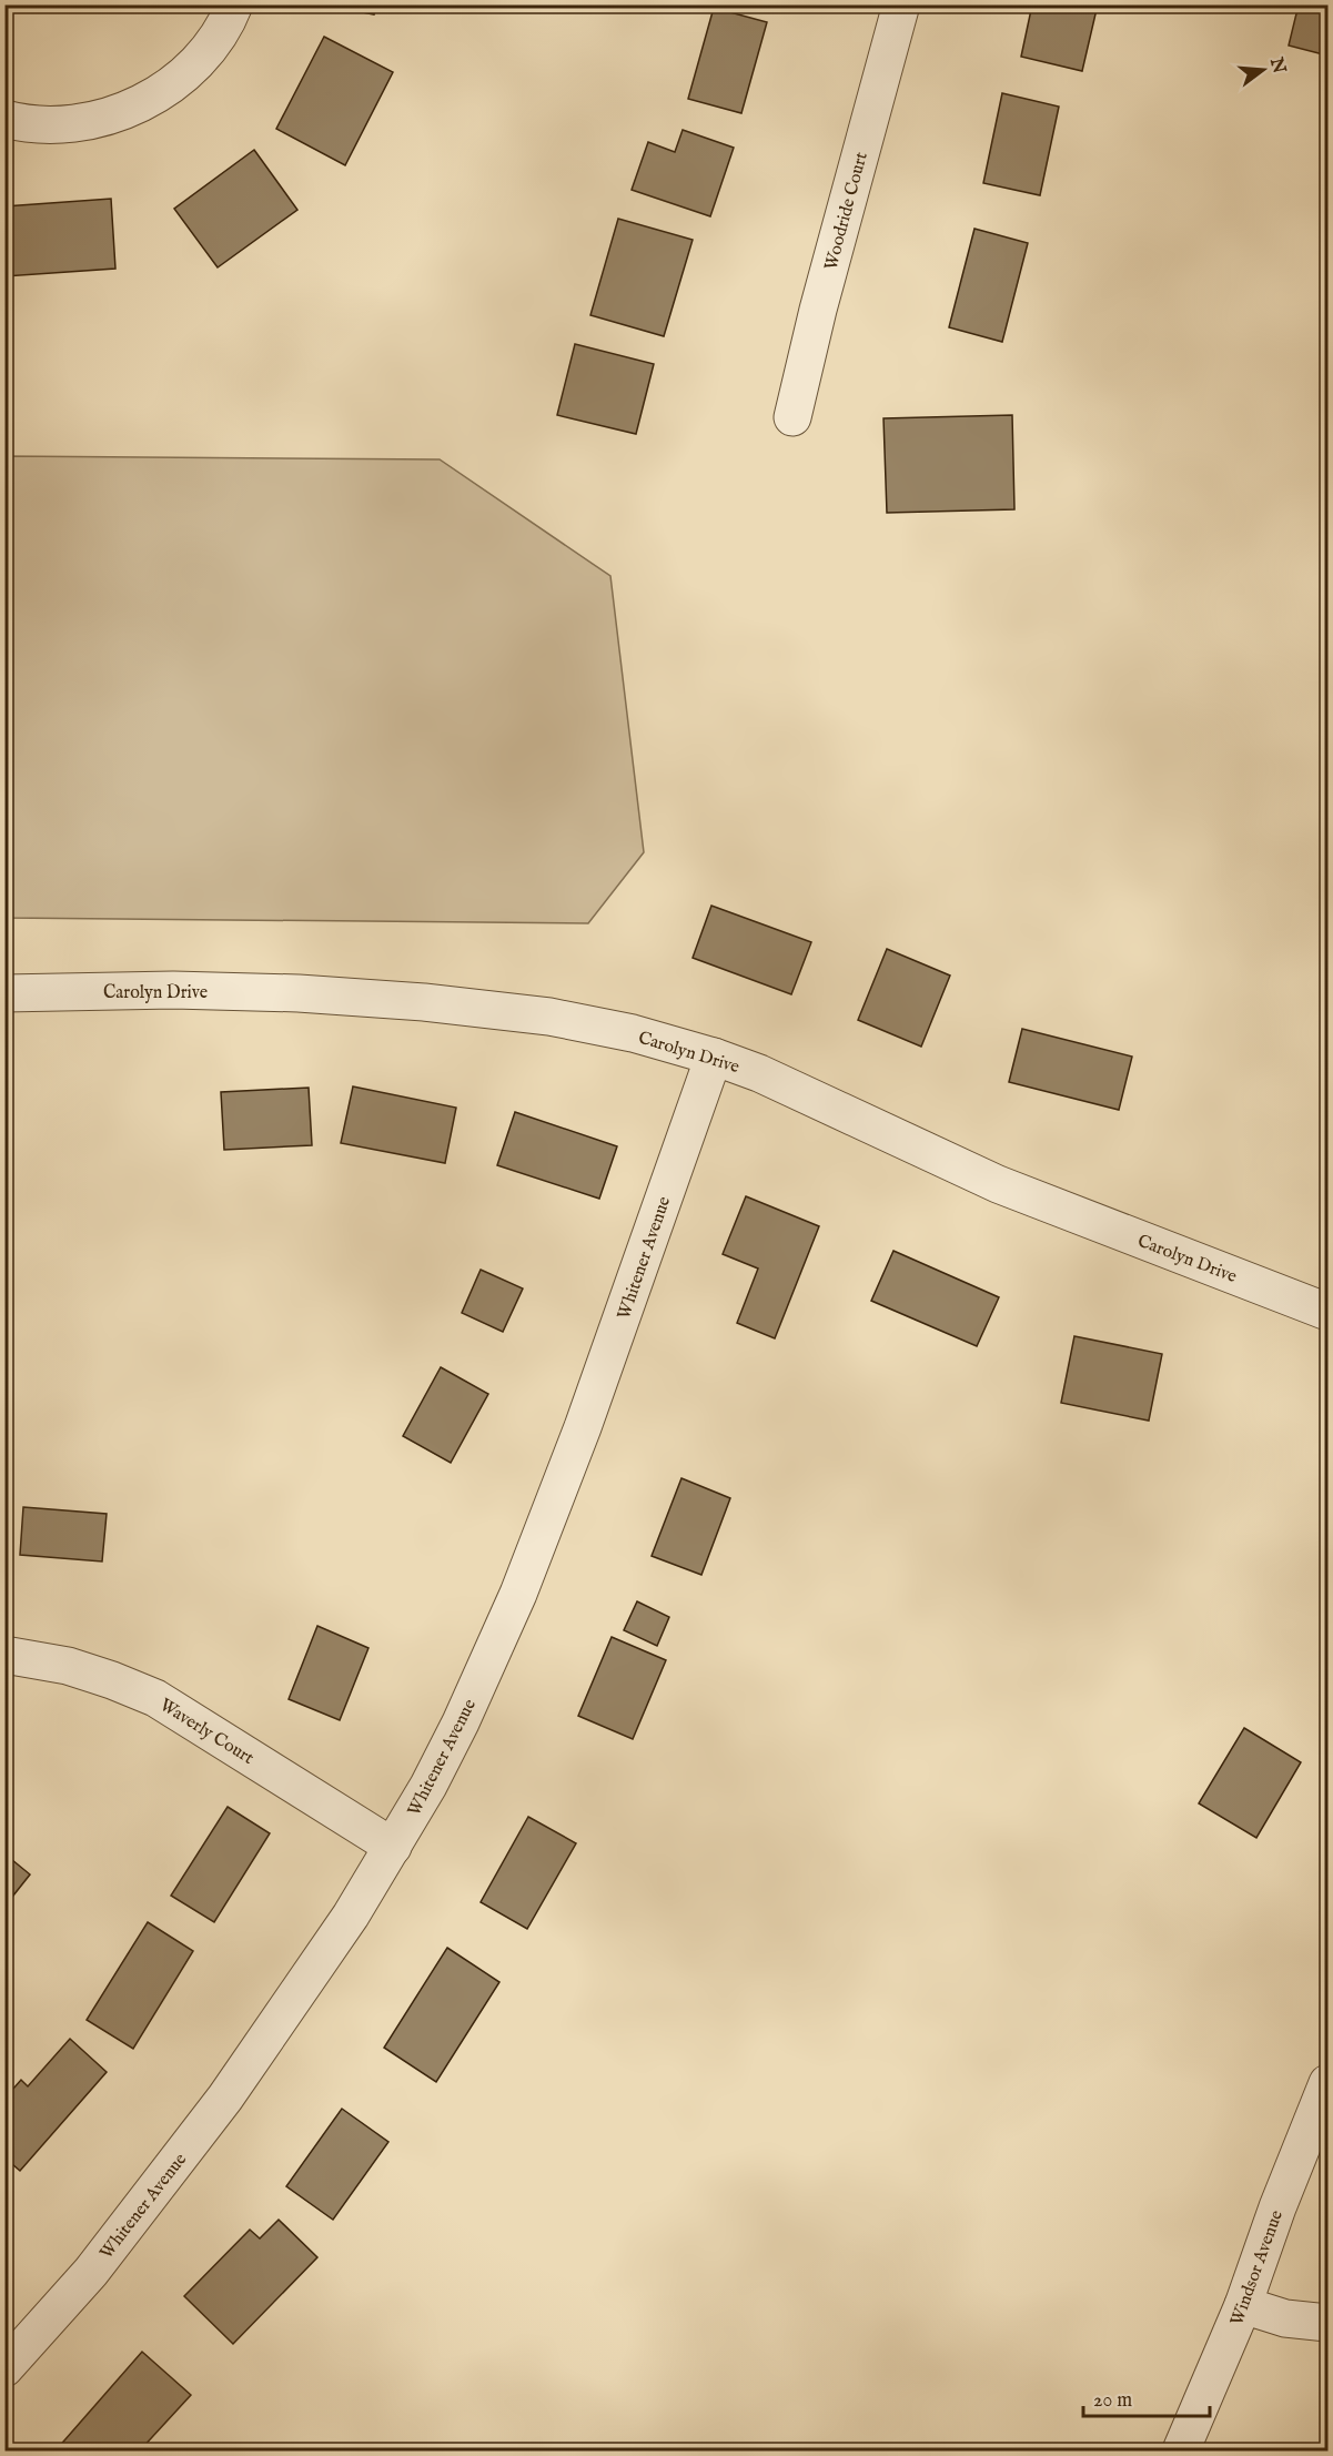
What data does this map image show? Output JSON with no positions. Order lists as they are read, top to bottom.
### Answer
{
  "streets": {
    "street": [
      "Woodride Court",
      "Carolyn Drive",
      "Whitener Avenue",
      "Waverly Court",
      "Windsor Avenue"
    ]
  },
  "crossings": [
    ["Carolyn Drive", "Whitener Avenue"],
    ["Whitener Avenue", "Waverly Court"]
  ],
  "scale_bar": "20 m",
  "north": "right"
}
